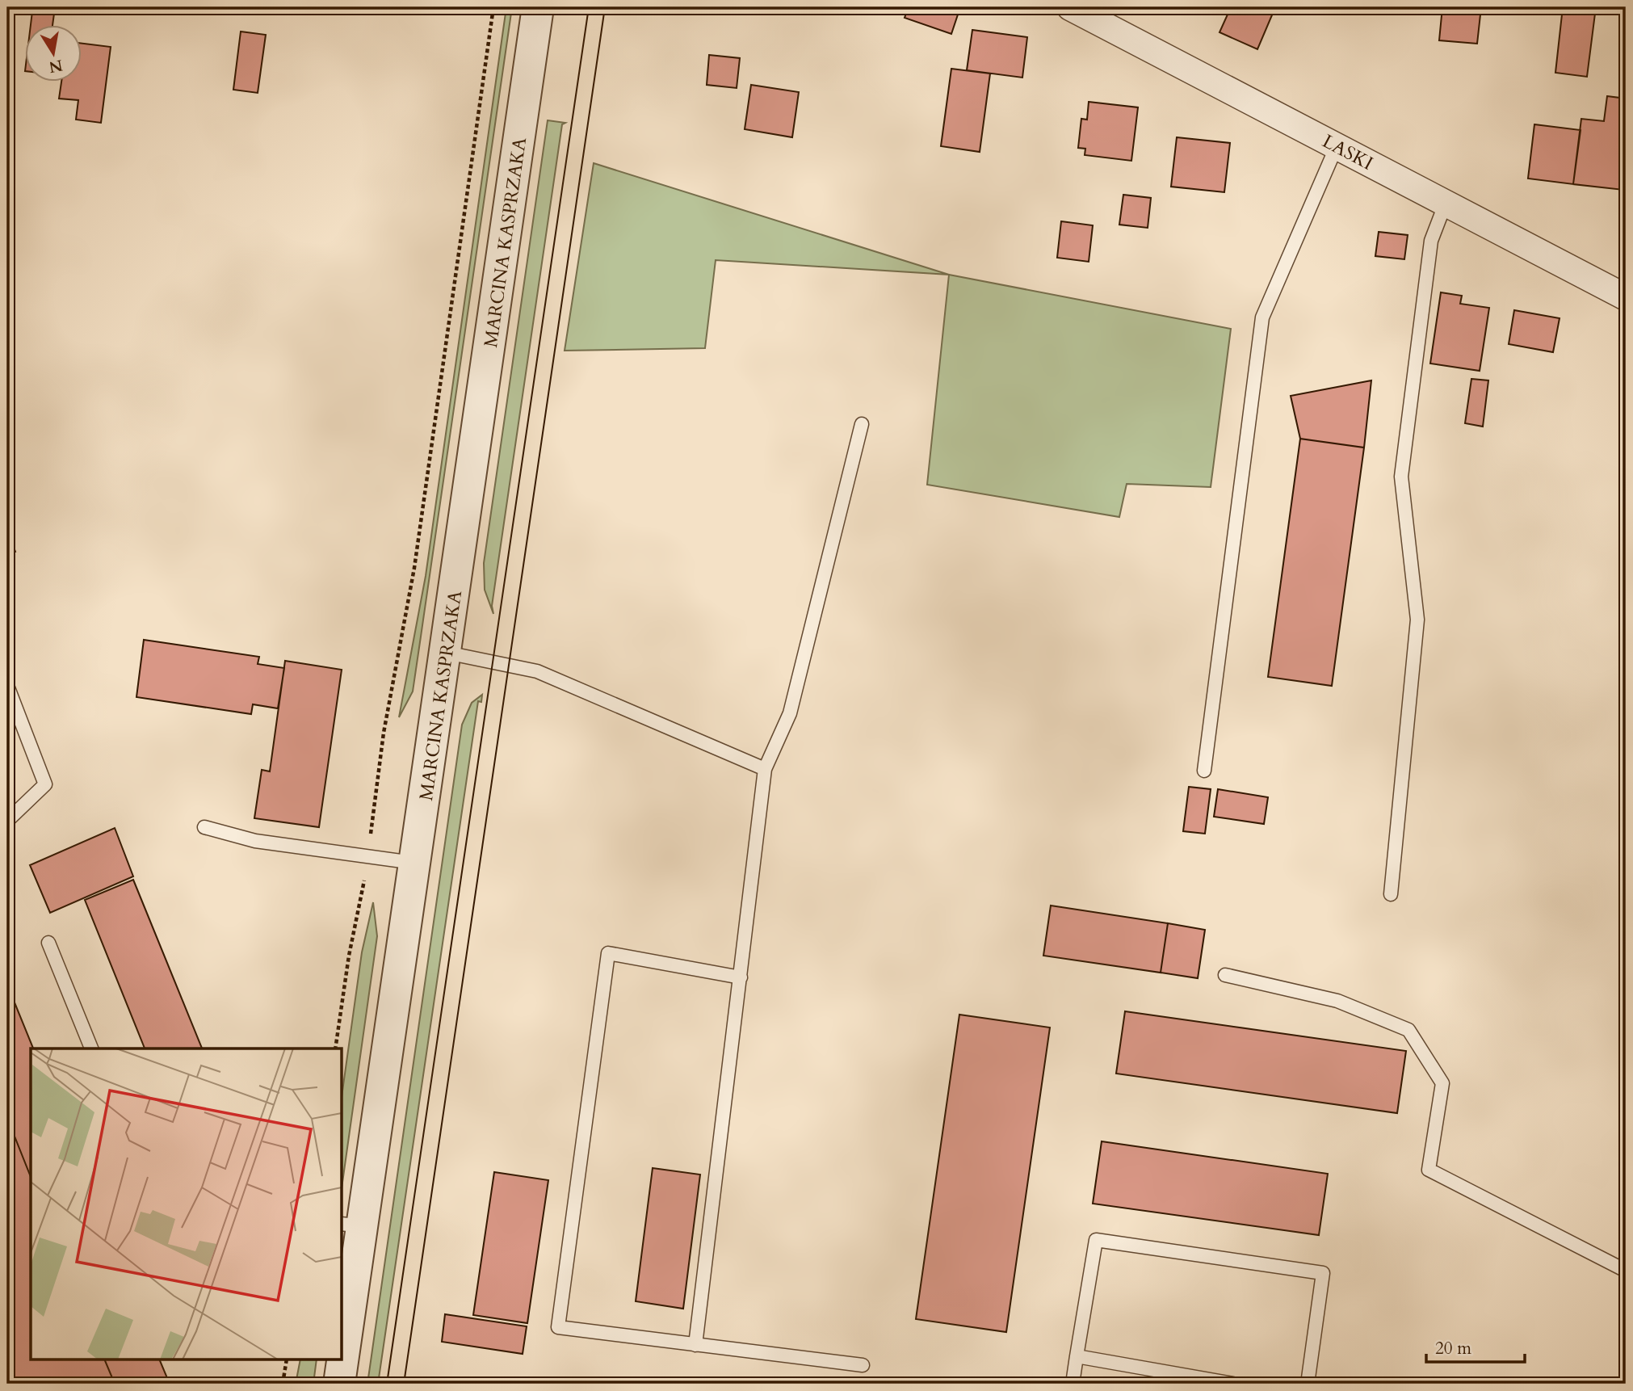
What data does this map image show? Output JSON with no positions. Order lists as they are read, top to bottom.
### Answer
{
  "streets": {
    "street": ["LASKI", "MARCINA KASPRZAKA"]
  },
  "scale_bar": "20 m",
  "north": "bottom"
}
